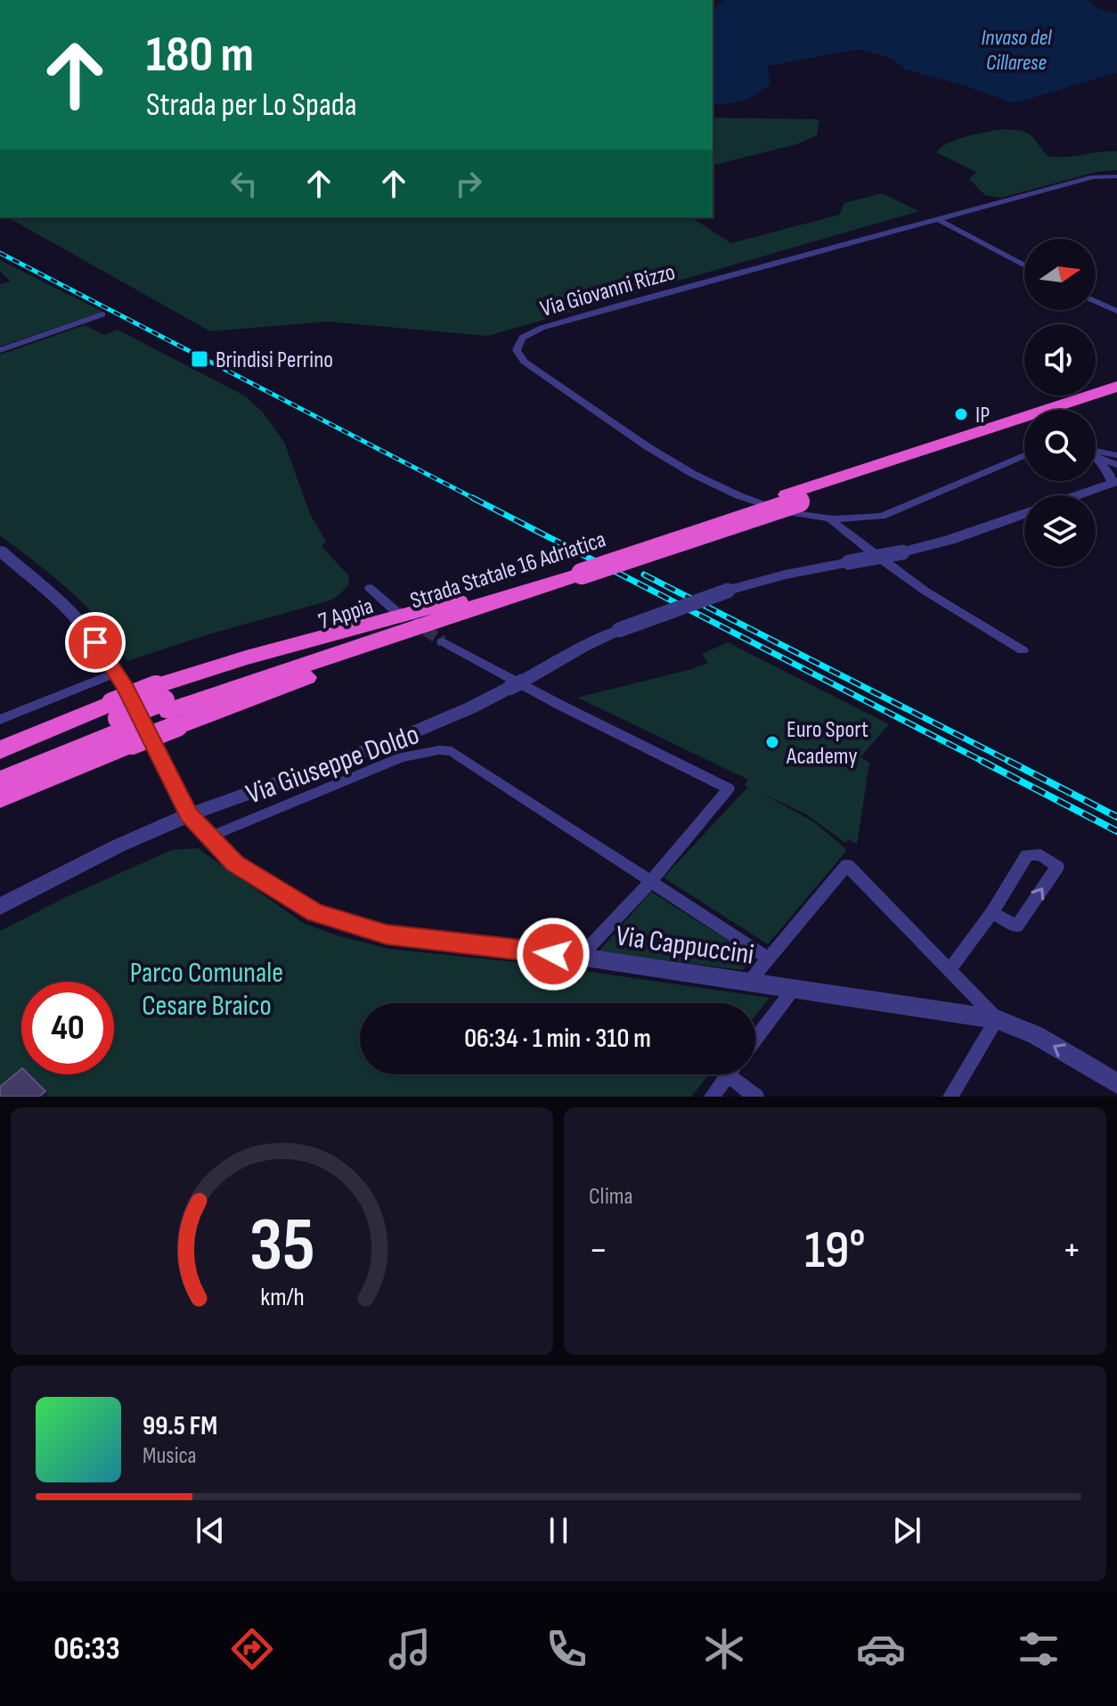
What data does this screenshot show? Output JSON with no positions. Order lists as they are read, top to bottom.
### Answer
{
  "streets": {
    "highway": ["Strada Statale 16 Adriatica"],
    "street": ["Via Giovanni Rizzo", "Via Giuseppe Doldo", "Via Cappuccini"]
  },
  "crossings": [
    ["Via Giuseppe Doldo", "Via Cappuccini"]
  ],
  "water": ["Invaso del Cillarese"],
  "parks": ["Parco Comunale Cesare Braico"],
  "places": {
    "transit": ["Brindisi Perrino"],
    "other": ["IP", "Euro Sport Academy"]
  },
  "north": "right",
  "page": {
    "turn": ["180 m", "Strada per Lo Spada"],
    "limit": "40",
    "trip": "06:34 · 1 min · 310 m",
    "tile": "Clima",
    "heat": ["−", "19°", "+"],
    "song": ["99.5 FM", "Musica"],
    "tabs": "06:33",
    "gauge": ["35", "km/h"]
  }
}
